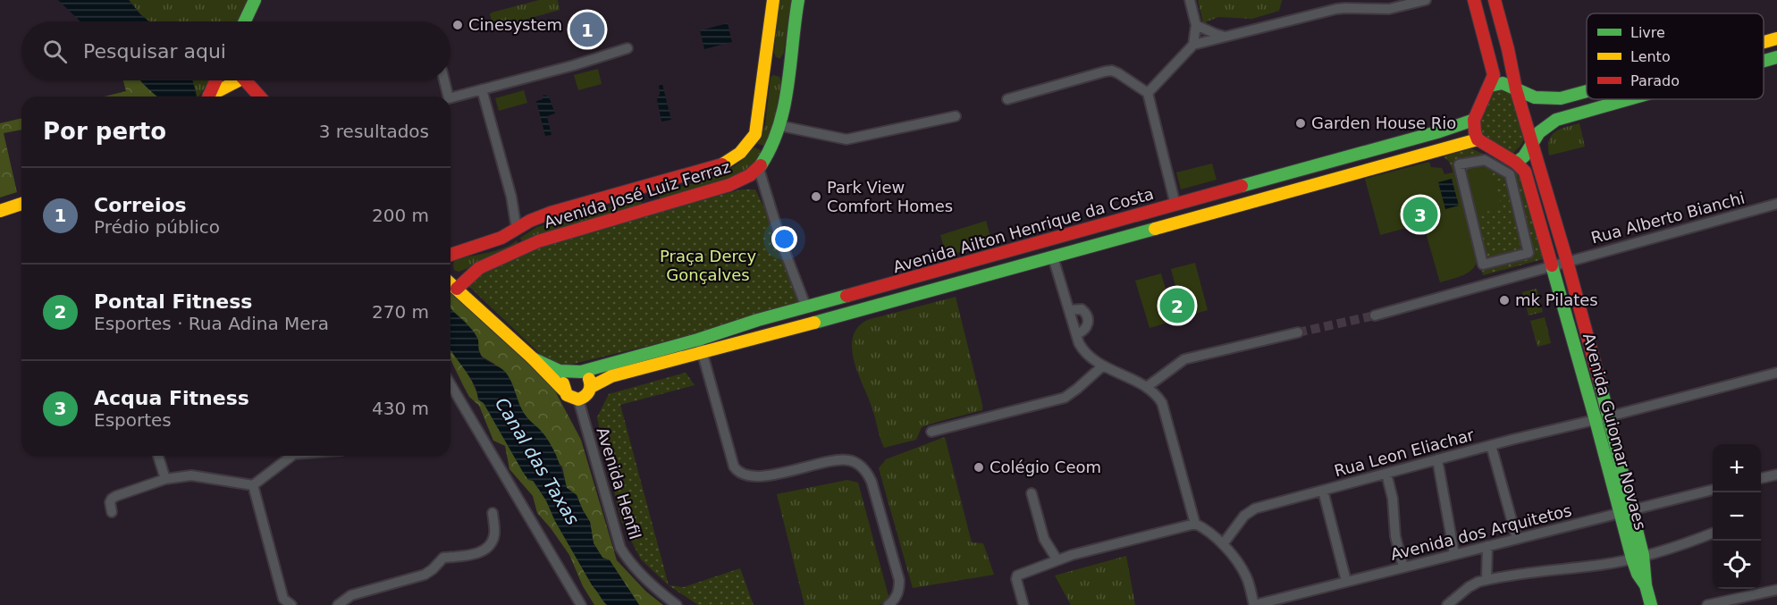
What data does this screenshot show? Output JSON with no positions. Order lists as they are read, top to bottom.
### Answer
{
  "streets": {
    "street": [
      "Avenida José Luiz Ferraz",
      "Rua Alberto Bianchi",
      "Avenida Ailton Henrique da Costa",
      "Avenida Guiomar Novaes",
      "Rua Leon Eliachar",
      "Avenida Henfil",
      "Avenida dos Arquitetos"
    ]
  },
  "crossings": [
    ["Rua Alberto Bianchi", "Avenida Guiomar Novaes"],
    ["Avenida Ailton Henrique da Costa", "Avenida Guiomar Novaes"],
    ["Avenida Ailton Henrique da Costa", "Avenida Henfil"],
    ["Avenida Guiomar Novaes", "Rua Leon Eliachar"],
    ["Avenida Guiomar Novaes", "Avenida dos Arquitetos"]
  ],
  "water": ["Canal das Taxas"],
  "parks": ["Praça Dercy Gonçalves"],
  "places": [
    "Cinesystem",
    "Garden House Rio",
    "Park View Comfort Homes",
    "mk Pilates",
    "Colégio Ceom"
  ],
  "legend": ["Livre", "Lento", "Parado"],
  "page": {
    "pins": ["1", "3", "2"],
    "search": "Pesquisar aqui",
    "heading": ["Por perto", "3 resultados"],
    "list": [
      {
        "mark": "1",
        "name": "Correios",
        "note": "Prédio público",
        "value": "200 m"
      },
      {
        "mark": "2",
        "name": "Pontal Fitness",
        "note": "Esportes · Rua Adina Mera",
        "value": "270 m"
      },
      {
        "mark": "3",
        "name": "Acqua Fitness",
        "note": "Esportes",
        "value": "430 m"
      }
    ],
    "map_buttons": ["+", "−"]
  }
}
